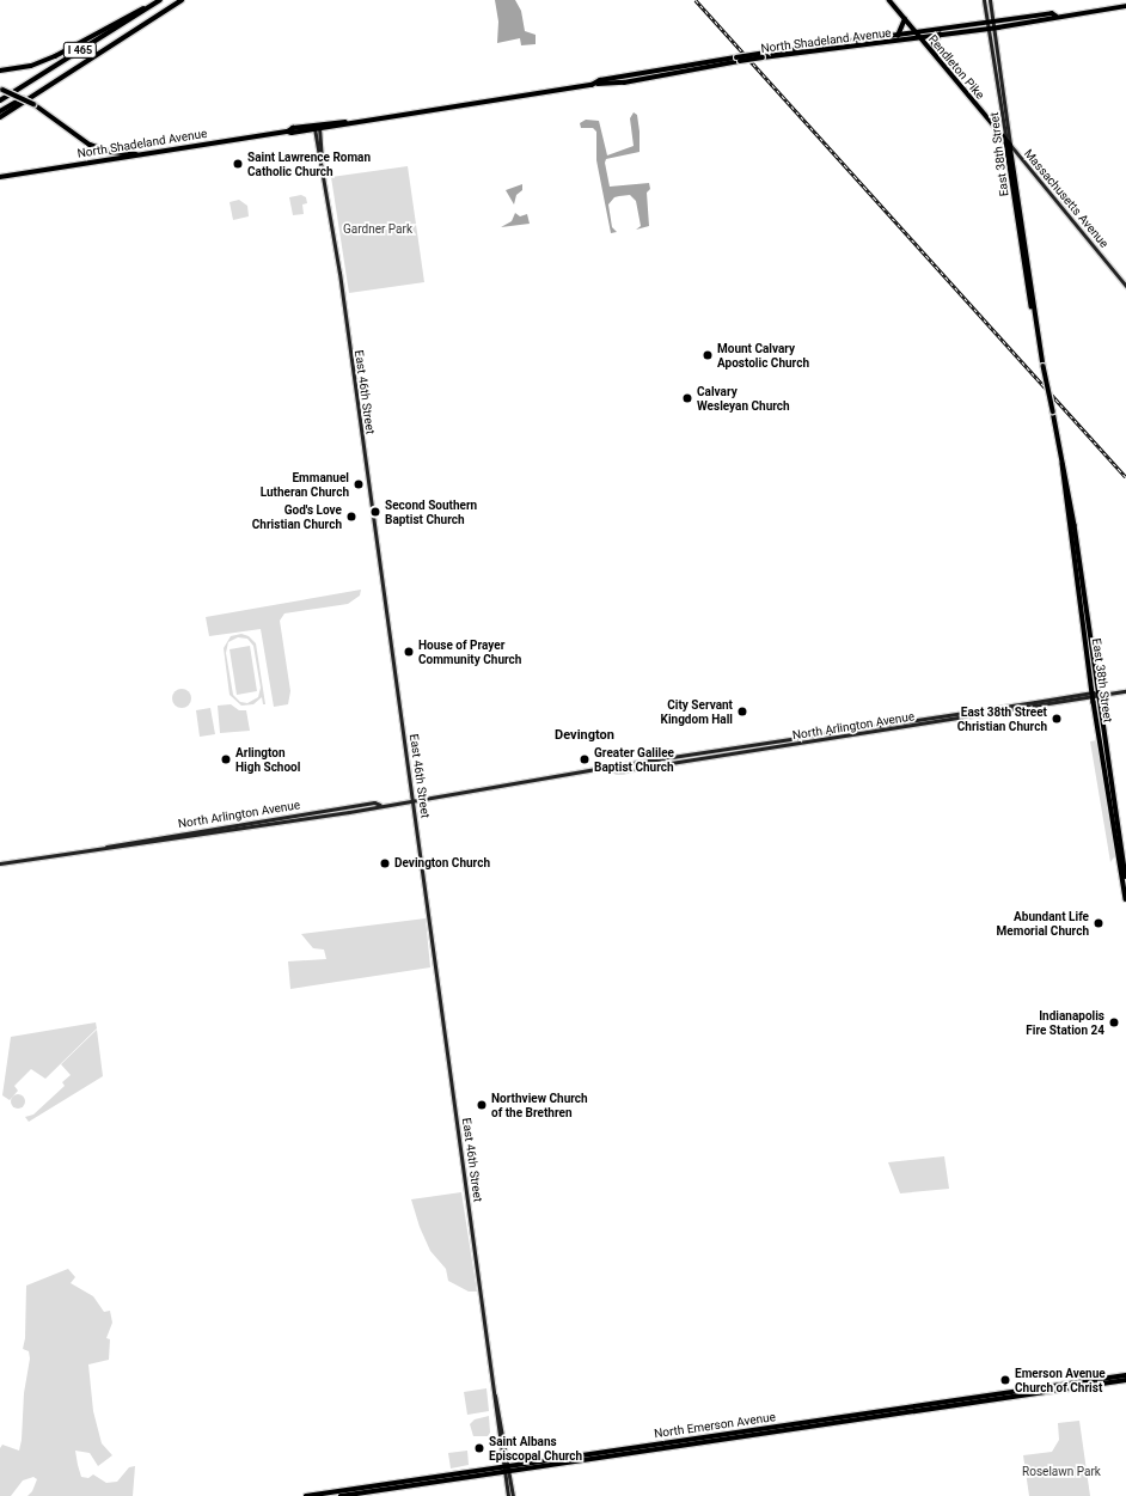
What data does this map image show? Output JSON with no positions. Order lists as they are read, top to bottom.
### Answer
{
  "streets": {
    "highway": ["I 465"],
    "main road": [
      "North Shadeland Avenue",
      "Pendleton Pike",
      "East 38th Street",
      "Massachusetts Avenue",
      "East 46th Street",
      "North Arlington Avenue",
      "North Emerson Avenue"
    ]
  },
  "crossings": [
    ["North Shadeland Avenue", "Pendleton Pike"],
    ["North Shadeland Avenue", "East 38th Street"],
    ["North Shadeland Avenue", "East 46th Street"],
    ["Pendleton Pike", "East 38th Street"],
    ["Pendleton Pike", "Massachusetts Avenue"],
    ["East 38th Street", "Massachusetts Avenue"],
    ["East 38th Street", "North Arlington Avenue"],
    ["East 46th Street", "North Arlington Avenue"],
    ["East 46th Street", "North Emerson Avenue"]
  ],
  "districts": ["Devington"],
  "parks": ["Gardner Park", "Roselawn Park"],
  "places": [
    "Saint Lawrence Roman Catholic Church",
    "Mount Calvary Apostolic Church",
    "Calvary Wesleyan Church",
    "Emmanuel Lutheran Church",
    "Second Southern Baptist Church",
    "God's Love Christian Church",
    "House of Prayer Community Church",
    "City Servant Kingdom Hall",
    "East 38th Street Christian Church",
    "Arlington High School",
    "Greater Galilee Baptist Church",
    "Devington Church",
    "Abundant Life Memorial Church",
    "Indianapolis Fire Station 24",
    "Northview Church of the Brethren",
    "Emerson Avenue Church of Christ",
    "Saint Albans Episcopal Church"
  ]
}
